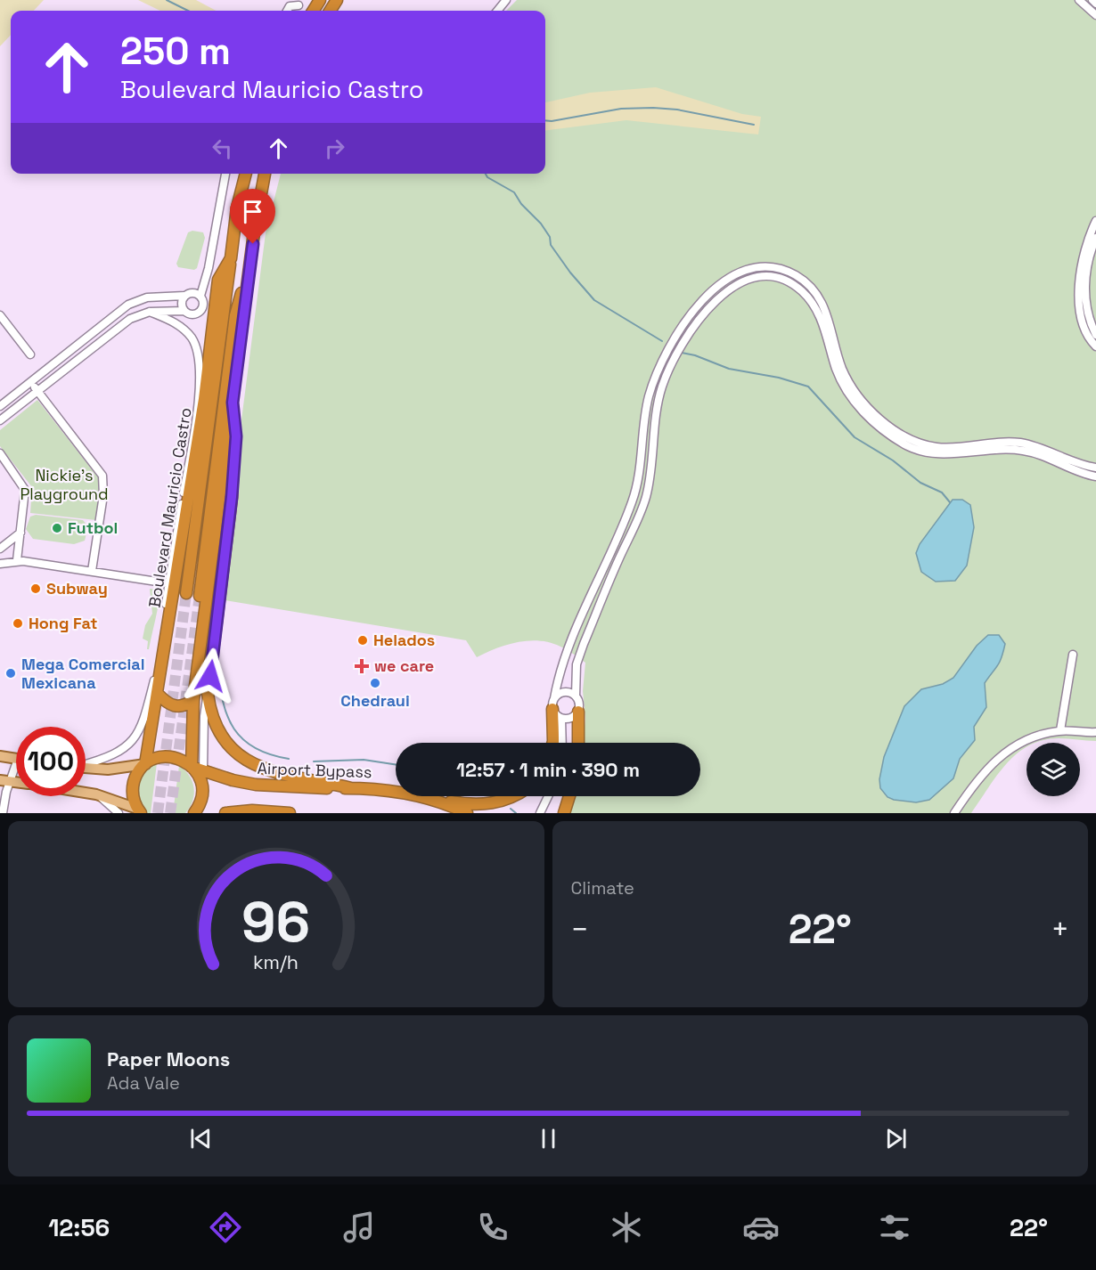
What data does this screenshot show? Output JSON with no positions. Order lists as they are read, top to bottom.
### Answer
{
  "streets": {
    "highway": ["Boulevard Mauricio Castro", "Airport Bypass"]
  },
  "crossings": [
    ["Boulevard Mauricio Castro", "Airport Bypass"]
  ],
  "parks": ["Nickie's Playground"],
  "places": {
    "other": [
      "Futbol",
      "Subway",
      "Hong Fat",
      "Helados",
      "Mega Comercial Mexicana",
      "Chedraui"
    ],
    "health": ["we care"]
  },
  "page": {
    "turn": ["250 m", "Boulevard Mauricio Castro"],
    "limit": "100",
    "trip": "12:57 · 1 min · 390 m",
    "tile": "Climate",
    "heat": ["−", "22°", "+"],
    "song": ["Paper Moons", "Ada Vale"],
    "tabs": ["12:56", "22°"],
    "gauge": ["96", "km/h"]
  }
}
